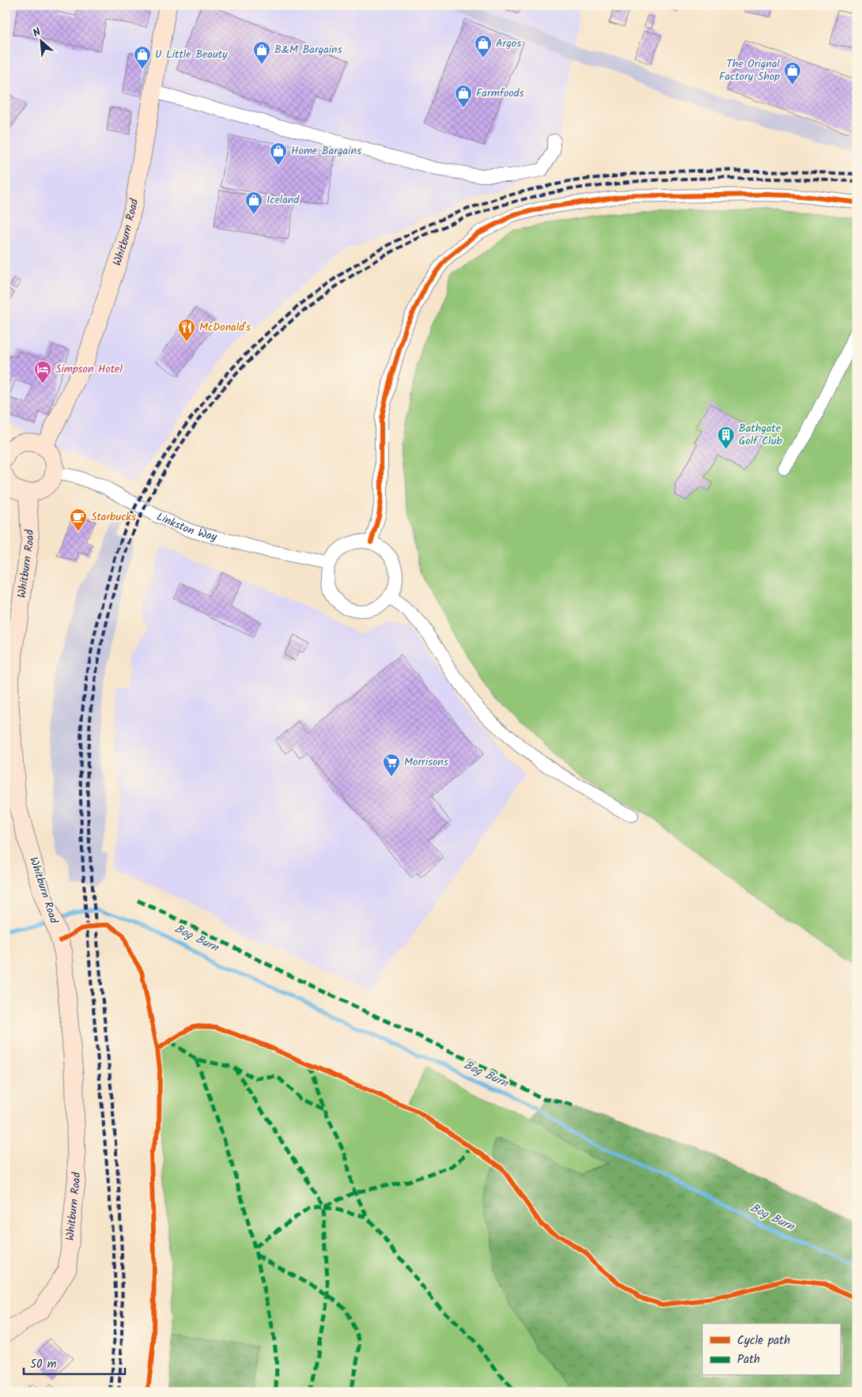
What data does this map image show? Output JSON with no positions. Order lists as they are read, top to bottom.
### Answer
{
  "streets": {
    "main road": ["Whitburn Road"],
    "street": ["Linkston Way"]
  },
  "water": ["Bog Burn"],
  "places": {
    "shop": [
      "Argos",
      "B&M Bargains",
      "U Little Beauty",
      "The Orignal Factory Shop",
      "Farmfoods",
      "Home Bargains",
      "Iceland"
    ],
    "restaurant": ["McDonald's"],
    "hotel": ["Simpson Hotel"],
    "building": ["Bathgate Golf Club"],
    "cafe": ["Starbucks"],
    "supermarket": ["Morrisons"]
  },
  "legend": ["Cycle path", "Path"],
  "scale_bar": "50 m",
  "north": "top left"
}
